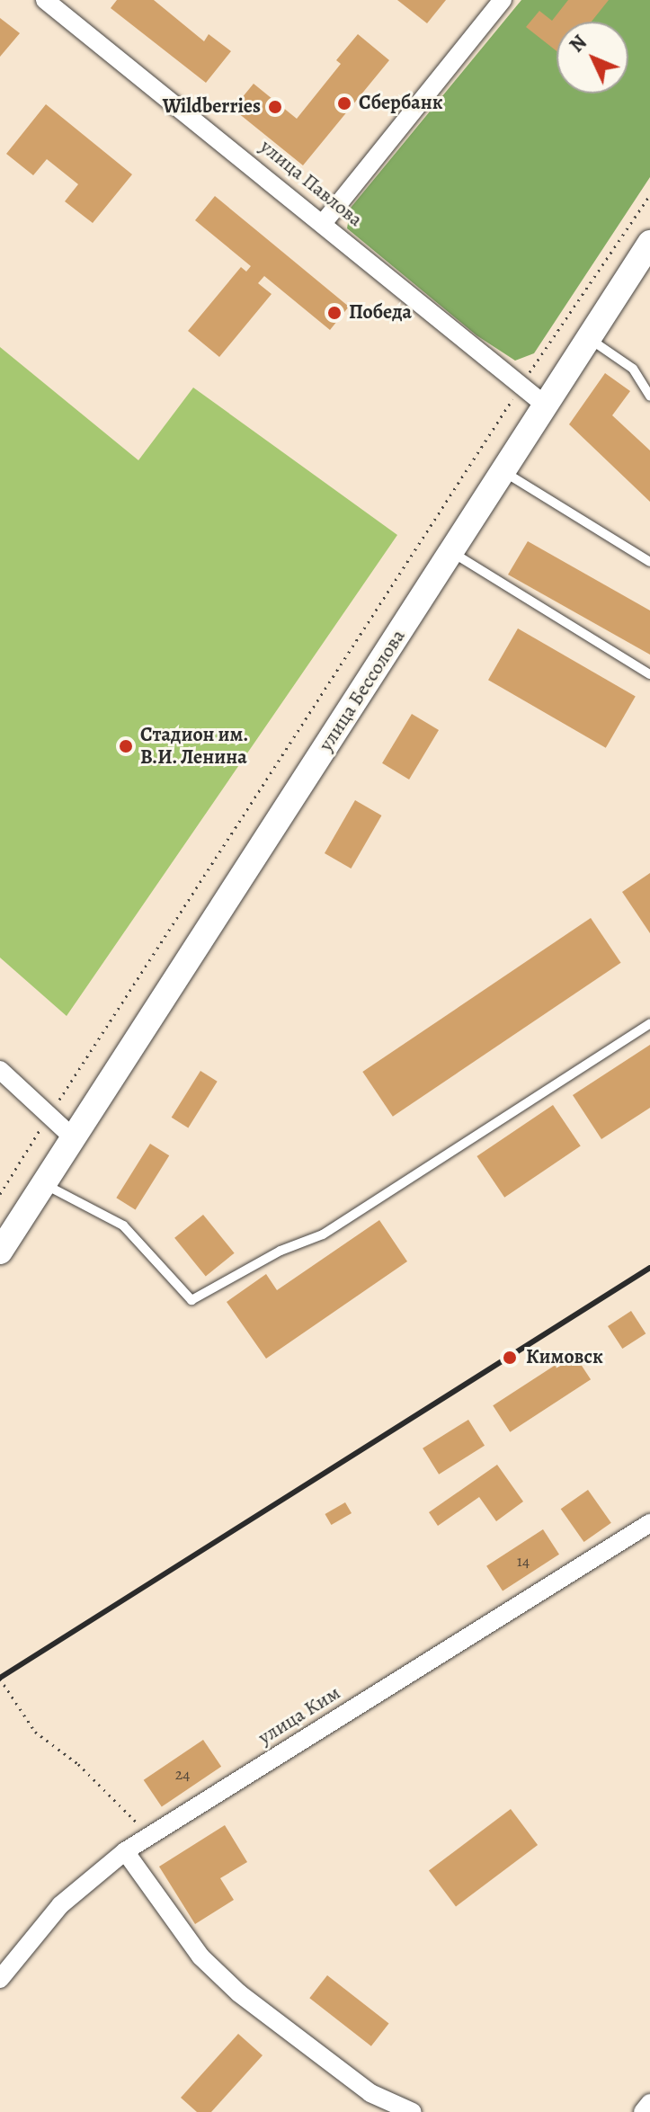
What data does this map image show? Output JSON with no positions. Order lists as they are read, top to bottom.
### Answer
{
  "streets": {
    "main road": ["улица Бессолова"],
    "street": ["улица Павлова", "улица Ким"]
  },
  "crossings": [
    ["улица Павлова", "улица Бессолова"]
  ],
  "places": [
    "Сбербанк",
    "Wildberries",
    "Победа",
    "Стадион им. В.И. Ленина",
    "Кимовск"
  ],
  "house_numbers": ["14", "24"],
  "north": "top left"
}
